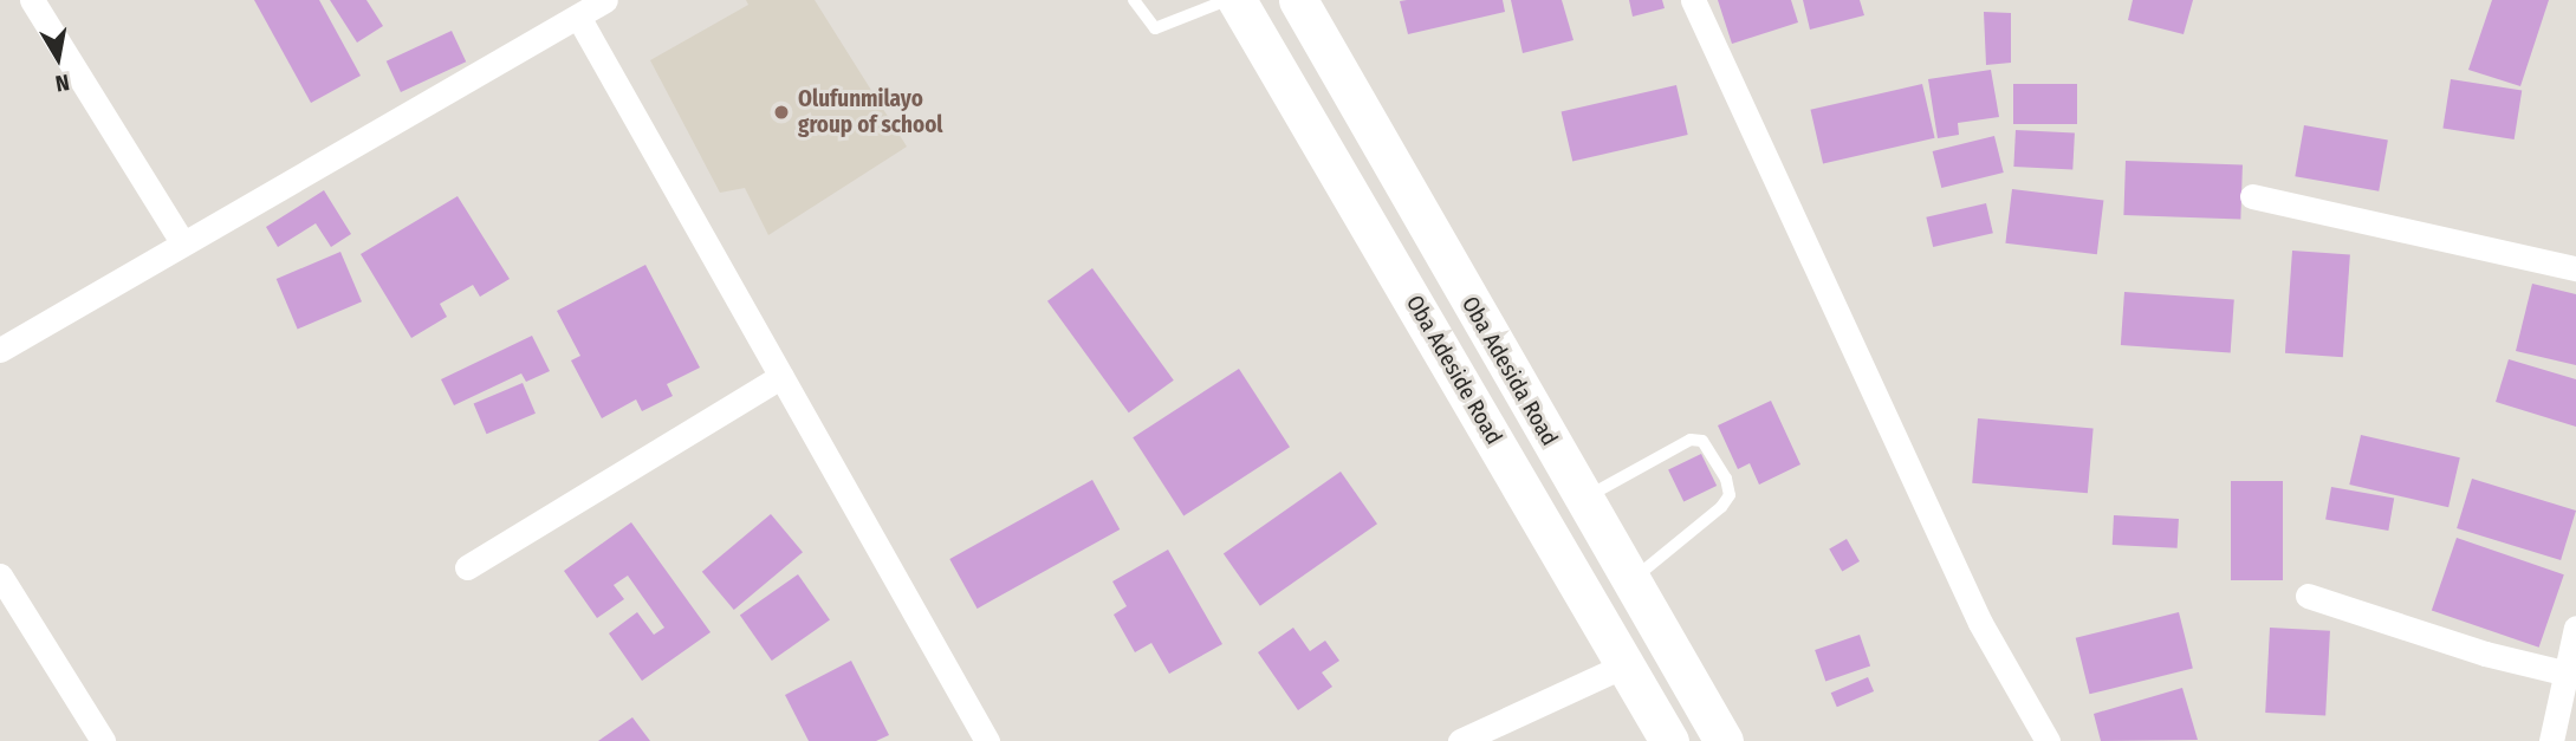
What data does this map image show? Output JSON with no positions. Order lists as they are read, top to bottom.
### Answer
{
  "streets": {
    "main road": ["Oba Adeside Road", "Oba Adesida Road"]
  },
  "places": ["Olufunmilayo group of school"],
  "north": "bottom"
}
